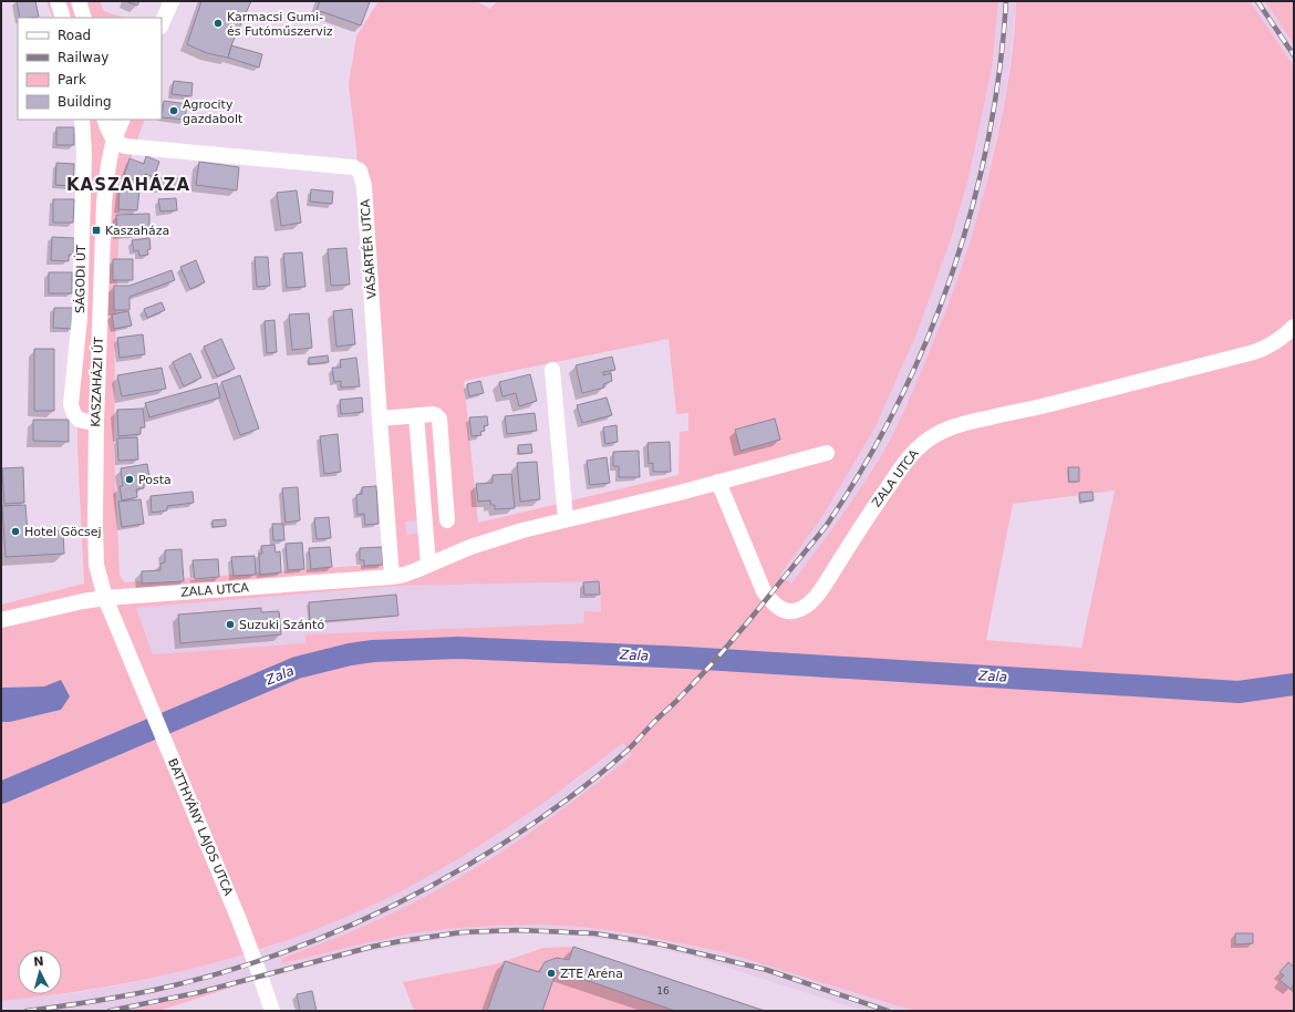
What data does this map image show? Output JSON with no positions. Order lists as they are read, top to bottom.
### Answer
{
  "streets": {
    "street": [
      "VÁSÁRTÉR UTCA",
      "SÁGODI ÚT",
      "KASZAHÁZI ÚT",
      "ZALA UTCA",
      "BATTHYÁNY LAJOS UTCA"
    ]
  },
  "crossings": [
    ["VÁSÁRTÉR UTCA", "KASZAHÁZI ÚT"],
    ["VÁSÁRTÉR UTCA", "ZALA UTCA"],
    ["SÁGODI ÚT", "KASZAHÁZI ÚT"],
    ["KASZAHÁZI ÚT", "ZALA UTCA"],
    ["KASZAHÁZI ÚT", "BATTHYÁNY LAJOS UTCA"]
  ],
  "districts": ["KASZAHÁZA"],
  "water": ["Zala"],
  "places": {
    "other": [
      "Karmacsi Gumi- és Futóműszerviz",
      "Agrocity gazdabolt",
      "Posta",
      "Hotel Göcsej",
      "Suzuki Szántó",
      "ZTE Aréna"
    ],
    "transit": ["Kaszaháza"]
  },
  "house_numbers": ["16"],
  "legend": [
    "Road",
    "Railway",
    "Park",
    "Building"
  ],
  "north": "top"
}
